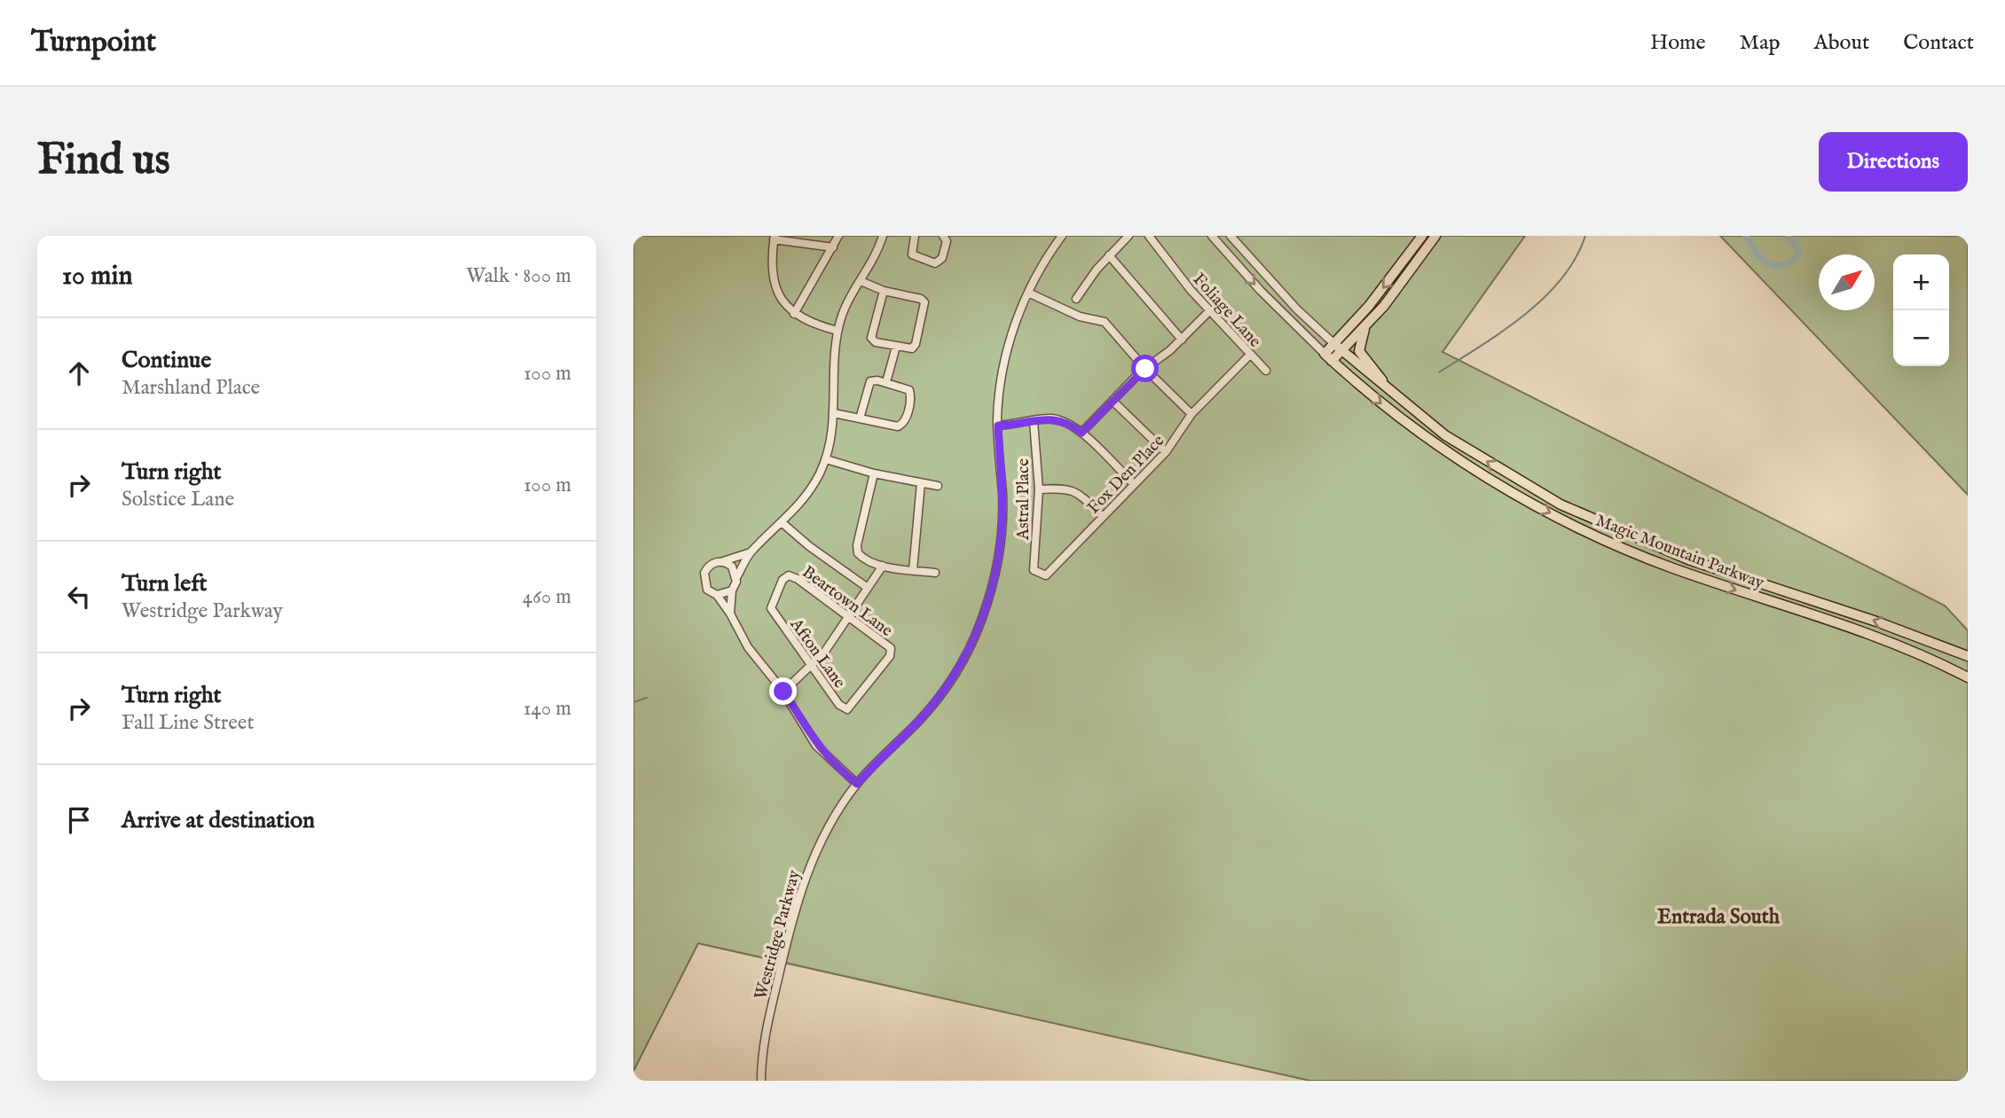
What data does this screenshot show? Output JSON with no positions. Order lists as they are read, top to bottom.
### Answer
{
  "streets": {
    "main road": ["Magic Mountain Parkway"],
    "street": [
      "Foliage Lane",
      "Fox Den Place",
      "Astral Place",
      "Beartown Lane",
      "Afton Lane",
      "Westridge Parkway"
    ]
  },
  "crossings": [
    ["Foliage Lane", "Fox Den Place"],
    ["Fox Den Place", "Astral Place"],
    ["Beartown Lane", "Afton Lane"]
  ],
  "districts": ["Entrada South"],
  "north": "top right",
  "page": {
    "header": "Turnpoint",
    "nav": [
      "Home",
      "Map",
      "About",
      "Contact"
    ],
    "buttons": "Directions",
    "title": "Find us",
    "heading": ["10 min", "Walk · 800 m"],
    "map_buttons": ["+", "−"],
    "list": [
      ["Continue", "Marshland Place", "100 m"],
      ["Turn right", "Solstice Lane", "100 m"],
      ["Turn left", "Westridge Parkway", "460 m"],
      ["Turn right", "Fall Line Street", "140 m"],
      "Arrive at destination"
    ]
  }
}
